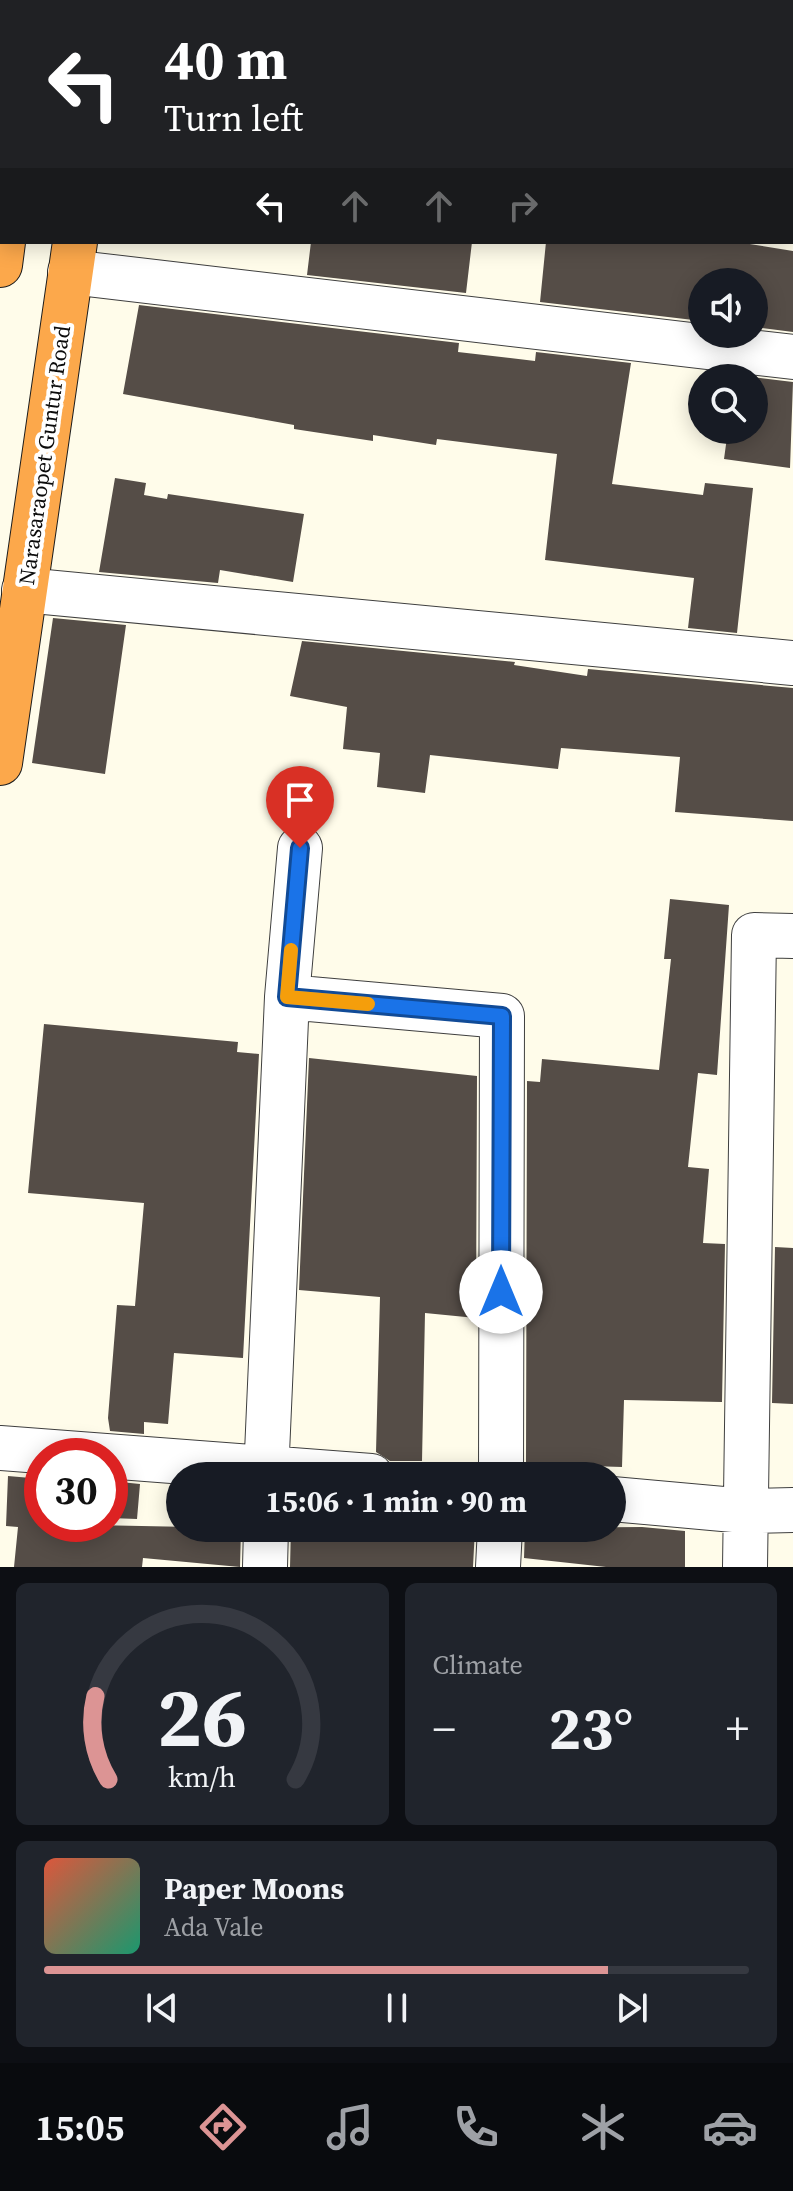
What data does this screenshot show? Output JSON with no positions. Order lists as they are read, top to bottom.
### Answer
{
  "streets": {
    "highway": ["Narasaraopet Guntur Road"]
  },
  "page": {
    "turn": ["40 m", "Turn left"],
    "limit": "30",
    "trip": "15:06 · 1 min · 90 m",
    "tile": "Climate",
    "heat": ["−", "23°", "+"],
    "song": ["Paper Moons", "Ada Vale"],
    "tabs": "15:05",
    "gauge": ["26", "km/h"]
  }
}
